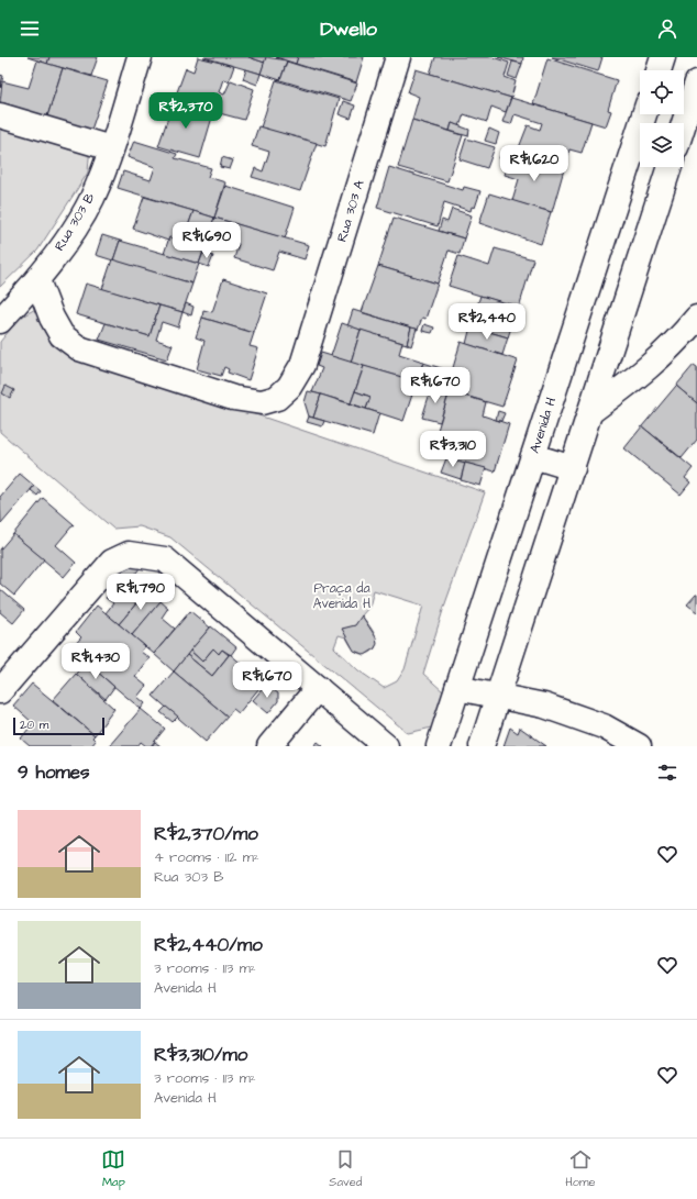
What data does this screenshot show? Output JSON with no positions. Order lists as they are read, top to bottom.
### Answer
{
  "streets": {
    "street": ["Rua 303 A", "Rua 303 B", "Avenida H"]
  },
  "crossings": [
    ["Rua 303 A", "Rua 303 B"]
  ],
  "parks": ["Praça da Avenida H"],
  "scale_bar": "20 m",
  "page": {
    "header": "Dwello",
    "price": [
      "R$2,370",
      "R$1,620",
      "R$1,690",
      "R$2,440",
      "R$1,670",
      "R$3,310",
      "R$1,790",
      "R$1,430",
      "R$1,670"
    ],
    "scale": "20 m",
    "heading": "9 homes",
    "list": [
      {
        "name": "R$2,370/mo",
        "note": "4 rooms · 112 m² · Rua 303 B"
      },
      {
        "name": "R$2,440/mo",
        "note": "3 rooms · 113 m² · Avenida H"
      },
      {
        "name": "R$3,310/mo",
        "note": "3 rooms · 113 m² · Avenida H"
      }
    ],
    "tabs": ["Map", "Saved", "Home"]
  }
}
